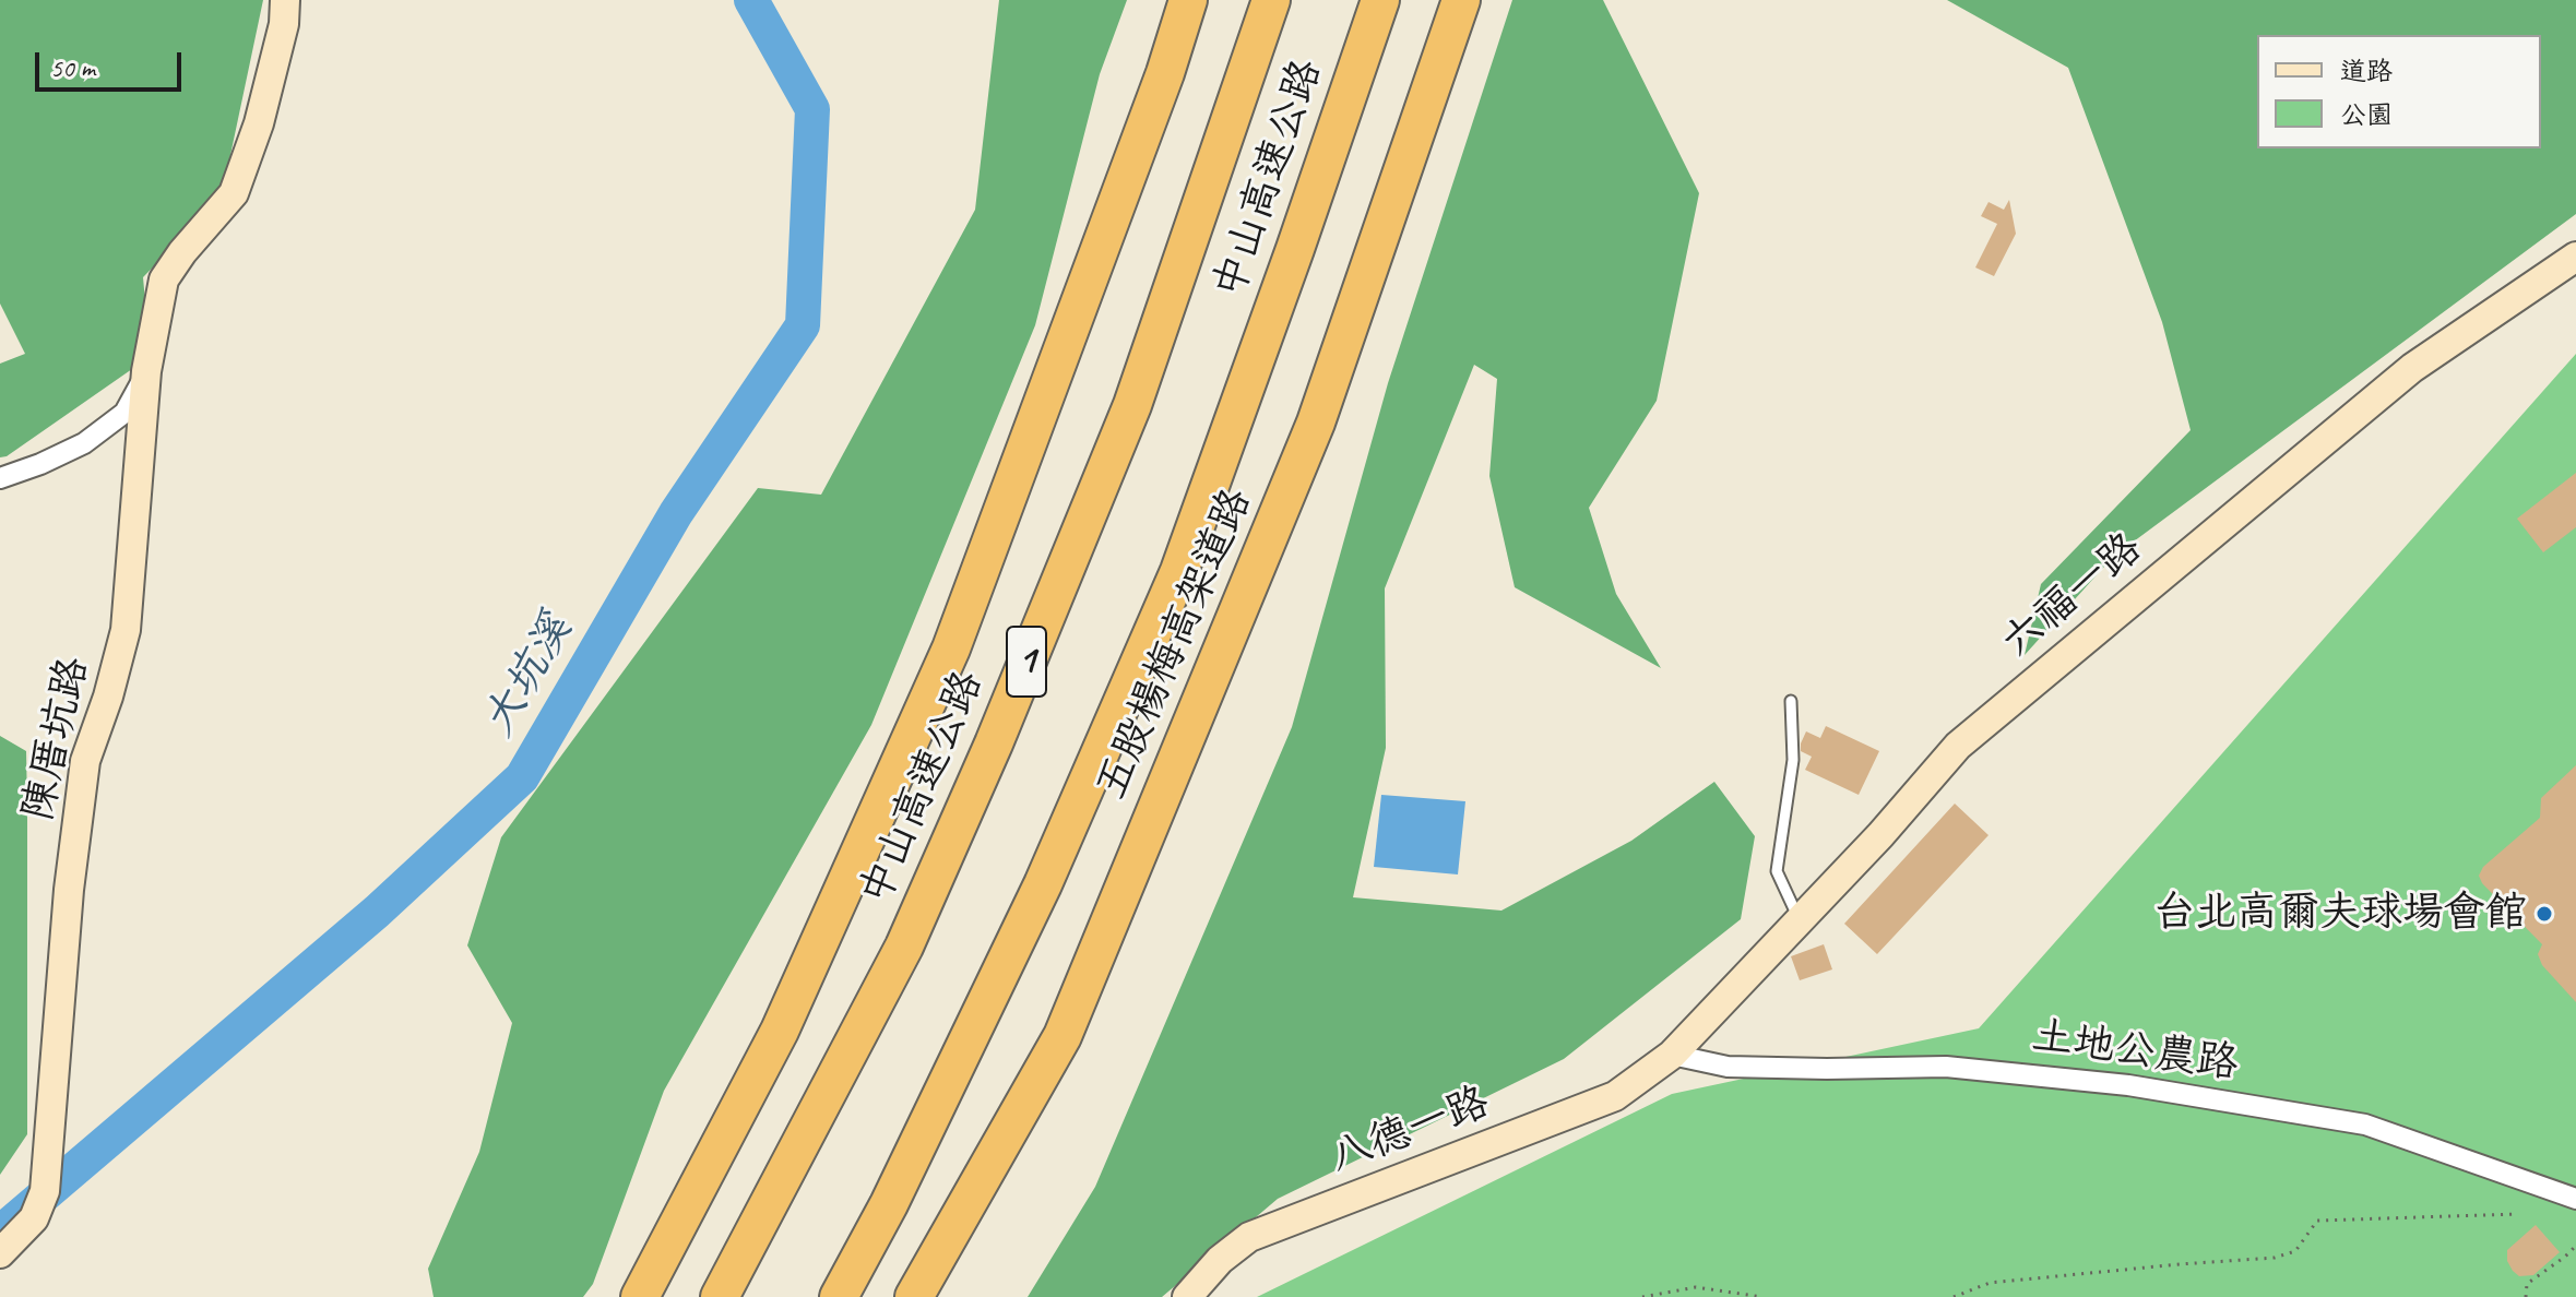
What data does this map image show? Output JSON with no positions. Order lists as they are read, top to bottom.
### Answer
{
  "streets": {
    "highway": ["中山高速公路", "五股楊梅高架道路", "1"],
    "street": [
      "六福一路",
      "陳厝坑路",
      "土地公農路",
      "八德一路"
    ]
  },
  "crossings": [
    ["六福一路", "土地公農路"],
    ["六福一路", "八德一路"],
    ["土地公農路", "八德一路"]
  ],
  "water": ["大坑溪"],
  "places": ["台北高爾夫球場會館"],
  "legend": ["道路", "公園"],
  "scale_bar": "50 m"
}
